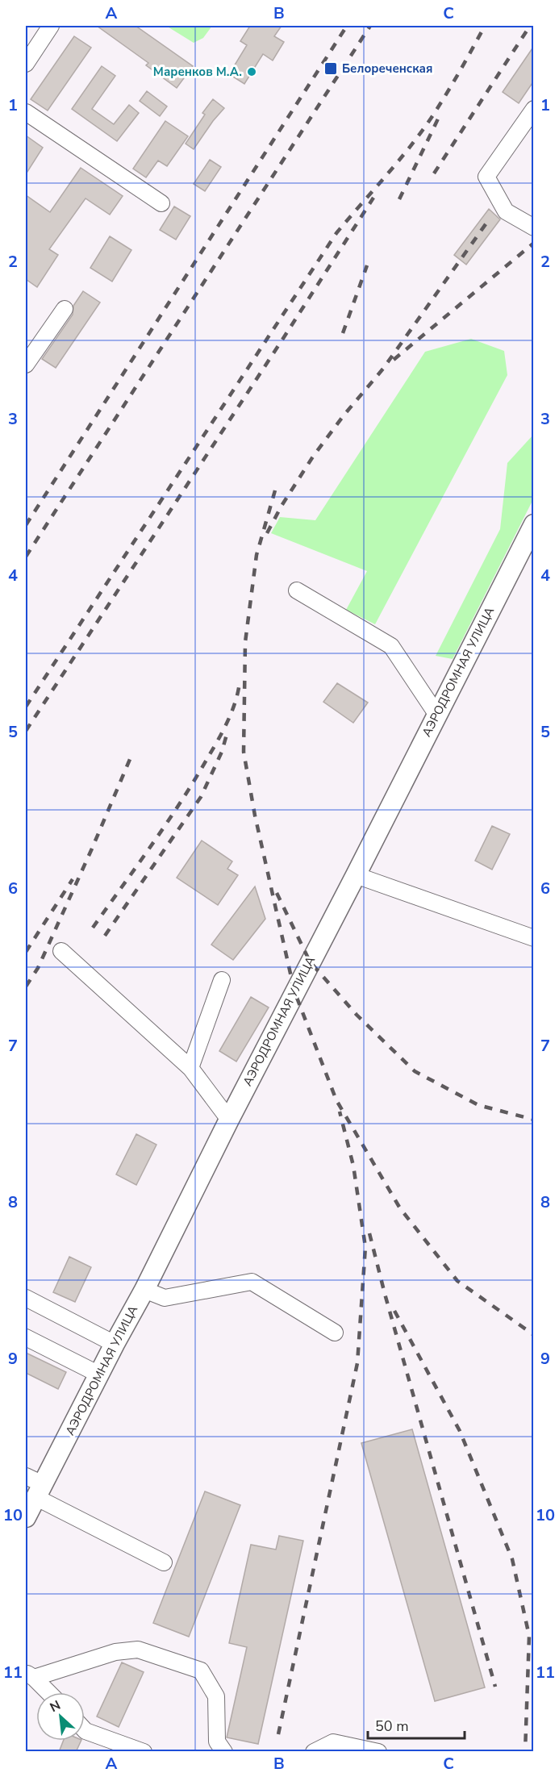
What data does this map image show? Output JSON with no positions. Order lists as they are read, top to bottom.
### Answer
{
  "streets": {
    "main road": ["АЭРОДРОМНАЯ УЛИЦА"]
  },
  "places": {
    "transit": ["Белореченская"],
    "other": ["Маренков М.А."]
  },
  "scale_bar": "50 m",
  "north": "top left",
  "grid": {
    "columns": ["A", "B", "C"],
    "rows": [
      "1",
      "2",
      "3",
      "4",
      "5",
      "6",
      "7",
      "8",
      "9",
      "10",
      "11"
    ]
  }
}
